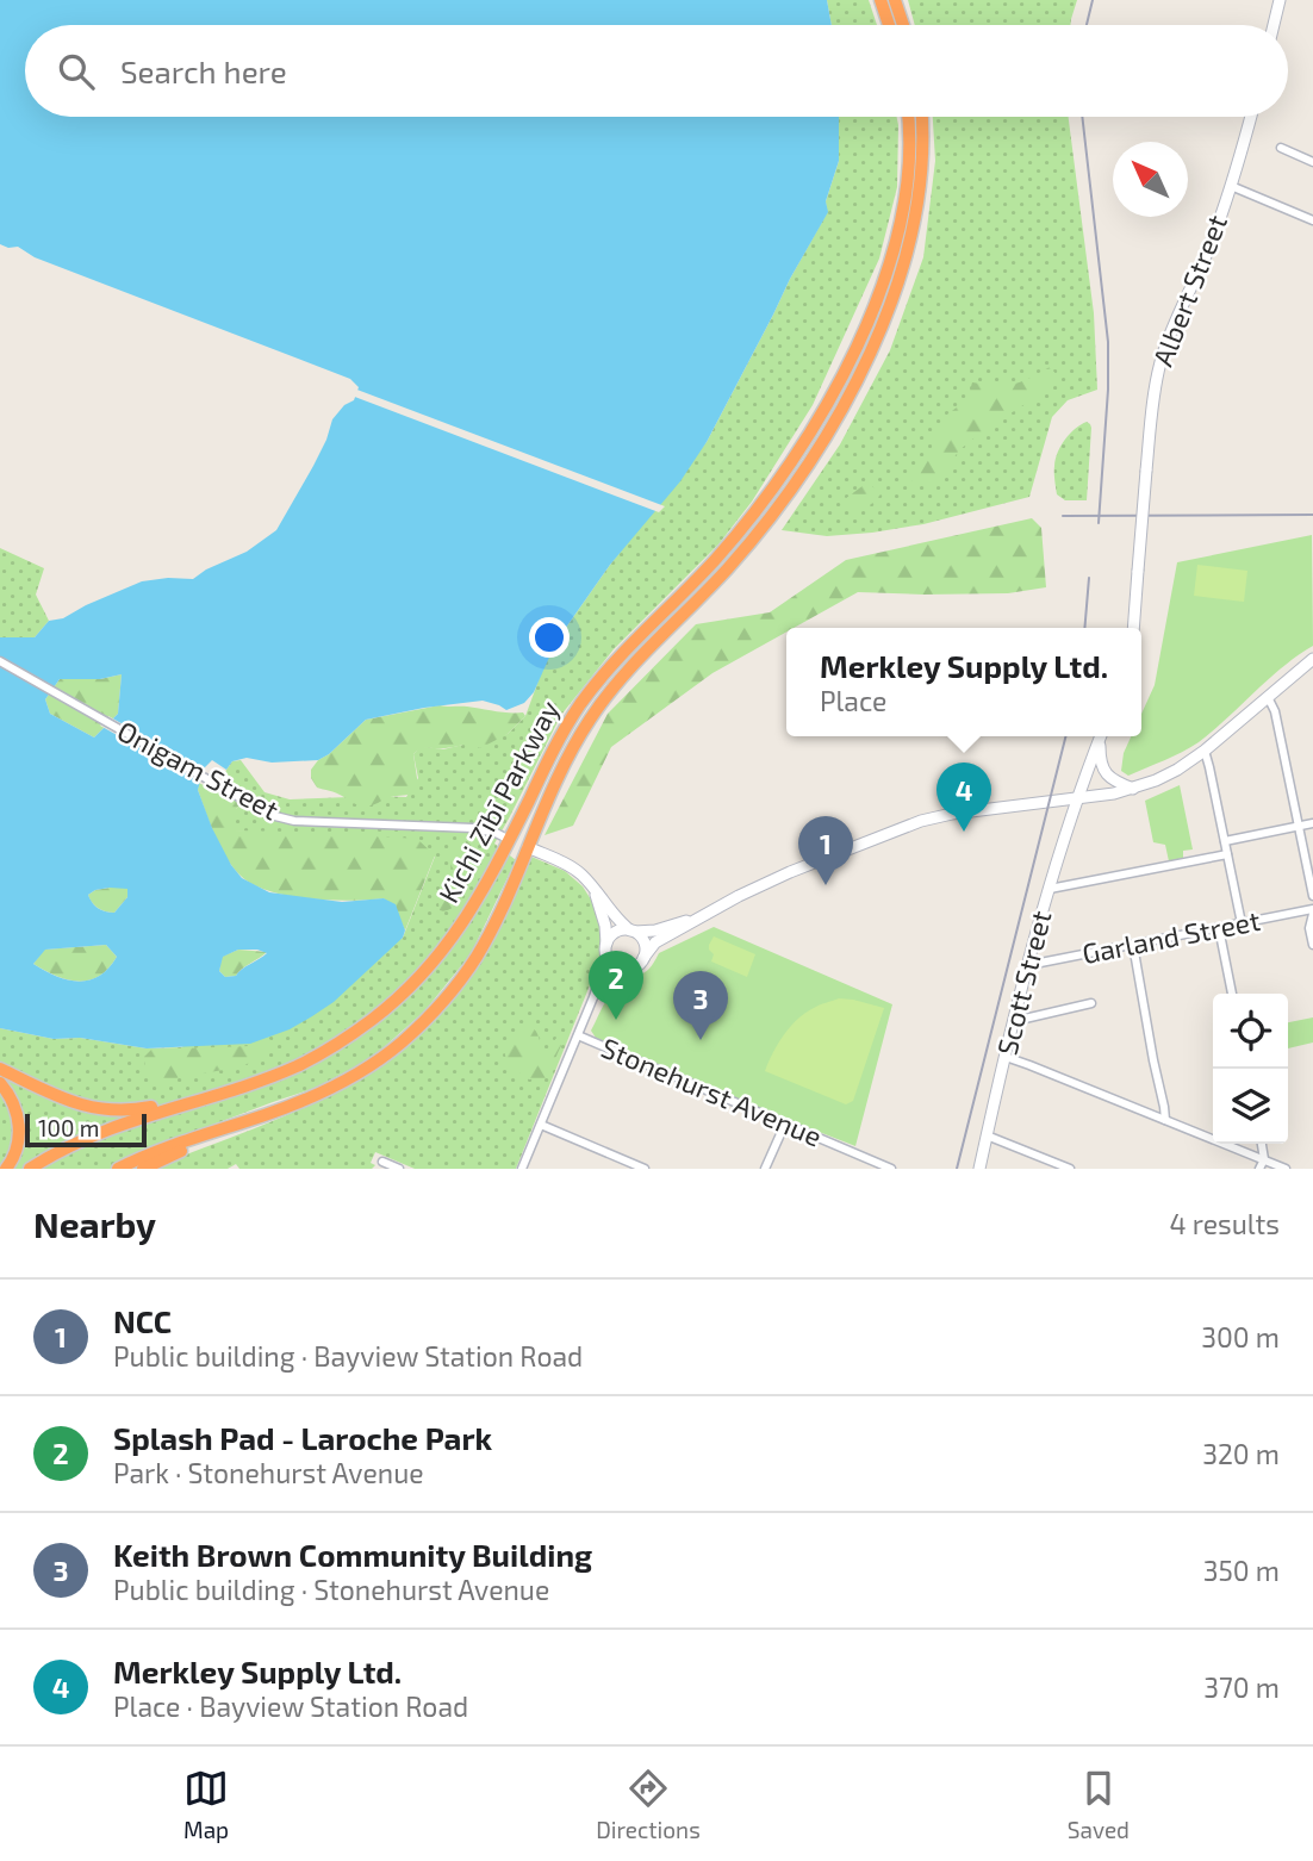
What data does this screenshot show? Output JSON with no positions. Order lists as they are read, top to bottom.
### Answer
{
  "streets": {
    "highway": ["Kichi Zībī Parkway"],
    "street": [
      "Albert Street",
      "Onigam Street",
      "Garland Street",
      "Scott Street",
      "Stonehurst Avenue"
    ]
  },
  "crossings": [
    ["Onigam Street", "Kichi Zībī Parkway"],
    ["Garland Street", "Scott Street"]
  ],
  "scale_bar": "100 m",
  "north": "top left",
  "page": {
    "search": "Search here",
    "popup": ["Merkley Supply Ltd.", "Place"],
    "pins": [
      "4",
      "1",
      "2",
      "3"
    ],
    "scale": "100 m",
    "heading": ["Nearby", "4 results"],
    "list": [
      {
        "mark": "1",
        "name": "NCC",
        "note": "Public building · Bayview Station Road",
        "value": "300 m"
      },
      {
        "mark": "2",
        "name": "Splash Pad - Laroche Park",
        "note": "Park · Stonehurst Avenue",
        "value": "320 m"
      },
      {
        "mark": "3",
        "name": "Keith Brown Community Building",
        "note": "Public building · Stonehurst Avenue",
        "value": "350 m"
      },
      {
        "mark": "4",
        "name": "Merkley Supply Ltd.",
        "note": "Place · Bayview Station Road",
        "value": "370 m"
      }
    ],
    "nav": ["Map", "Directions", "Saved"]
  }
}
